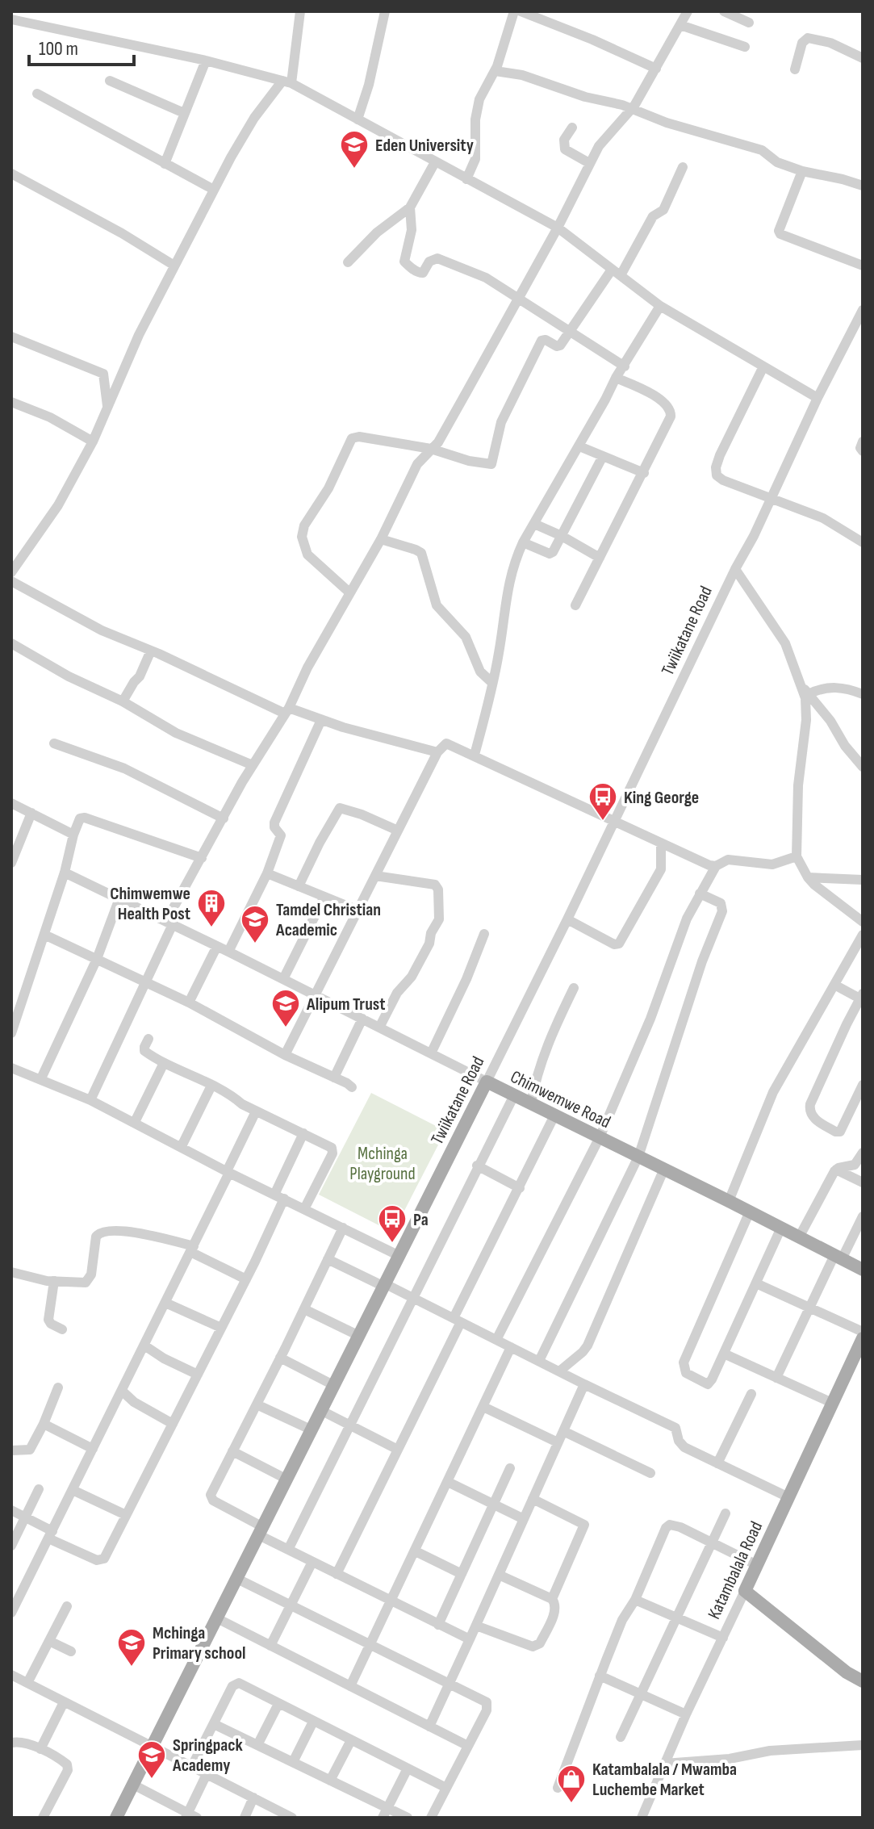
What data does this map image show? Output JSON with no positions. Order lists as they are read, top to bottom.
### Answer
{
  "streets": {
    "main road": ["Twiikatane Road", "Chimwemwe Road", "Katambalala Road"]
  },
  "crossings": [
    ["Twiikatane Road", "Chimwemwe Road"]
  ],
  "parks": ["Mchinga Playground"],
  "places": {
    "school or university": [
      "Eden University",
      "Tamdel Christian Academic",
      "Alipum Trust",
      "Mchinga Primary school",
      "Springpack Academy"
    ],
    "bus stop": ["King George", "Pa"],
    "building": ["Chimwemwe Health Post"],
    "shop": ["Katambalala / Mwamba Luchembe Market"]
  },
  "scale_bar": "100 m"
}
